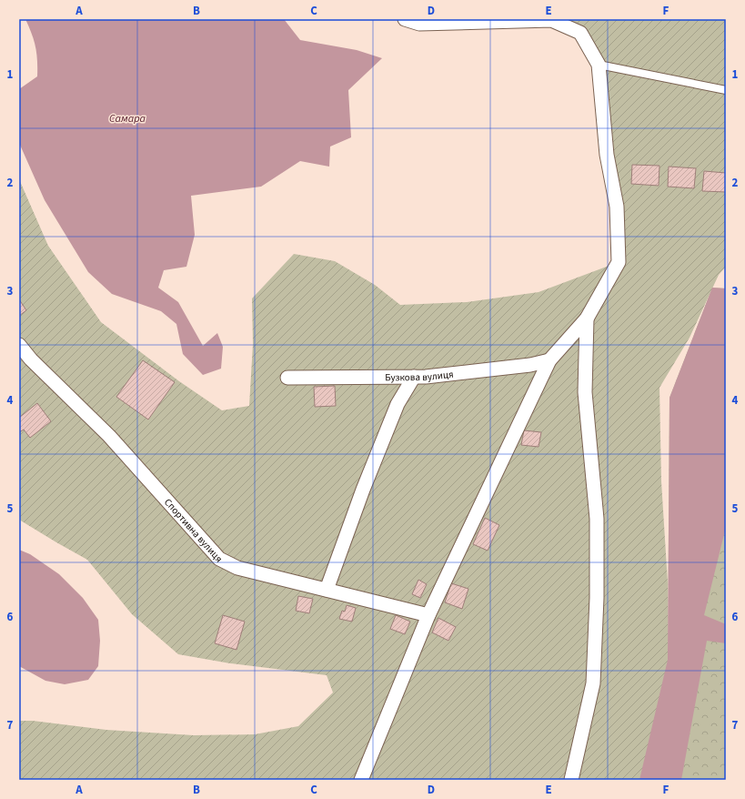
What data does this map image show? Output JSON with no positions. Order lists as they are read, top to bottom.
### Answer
{
  "streets": {
    "street": ["Бузкова вулиця", "Спортивна вулиця"]
  },
  "water": ["Самара"],
  "grid": {
    "columns": [
      "A",
      "B",
      "C",
      "D",
      "E",
      "F"
    ],
    "rows": [
      "1",
      "2",
      "3",
      "4",
      "5",
      "6",
      "7"
    ]
  }
}
